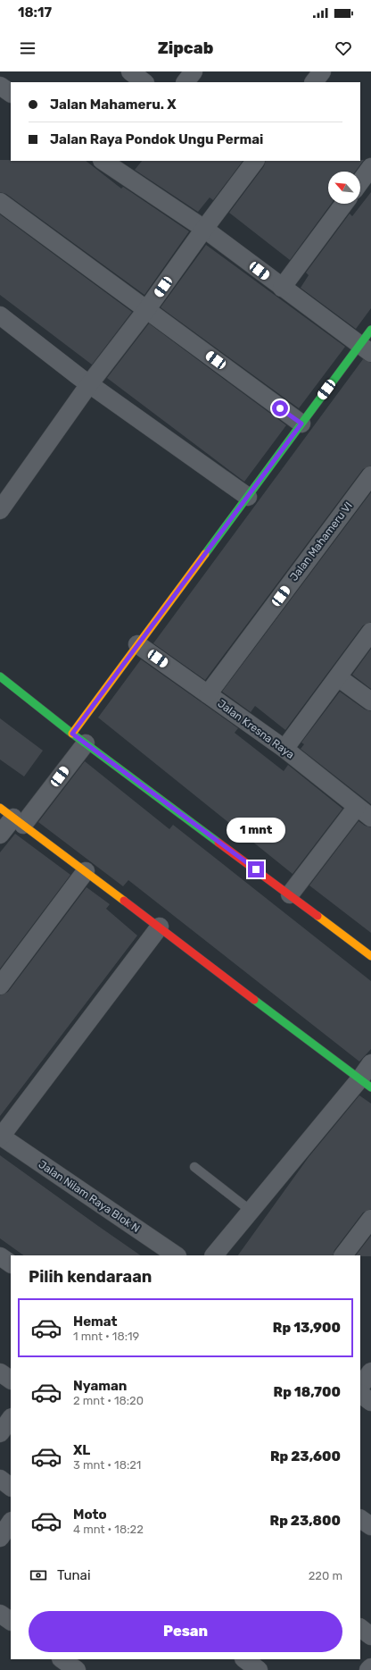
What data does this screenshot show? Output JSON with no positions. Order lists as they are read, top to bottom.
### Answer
{
  "streets": {
    "street": ["Jalan Mahameru VI", "Jalan Kresna Raya", "Jalan Nilam Raya Blok N"]
  },
  "crossings": [
    ["Jalan Mahameru VI", "Jalan Kresna Raya"]
  ],
  "north": "top left",
  "page": {
    "status": "18:17",
    "header": "Zipcab",
    "banner": ["Jalan Mahameru. X", "Jalan Raya Pondok Ungu Permai"],
    "bubble": "1 mnt",
    "heading": "Pilih kendaraan",
    "list": [
      {
        "name": "Hemat",
        "note": "1 mnt · 18:19",
        "value": "Rp 13,900"
      },
      {
        "name": "Nyaman",
        "note": "2 mnt · 18:20",
        "value": "Rp 18,700"
      },
      {
        "name": "XL",
        "note": "3 mnt · 18:21",
        "value": "Rp 23,600"
      },
      {
        "name": "Moto",
        "note": "4 mnt · 18:22",
        "value": "Rp 23,800"
      }
    ],
    "pay": ["Tunai", "220 m"],
    "buttons": "Pesan"
  }
}
